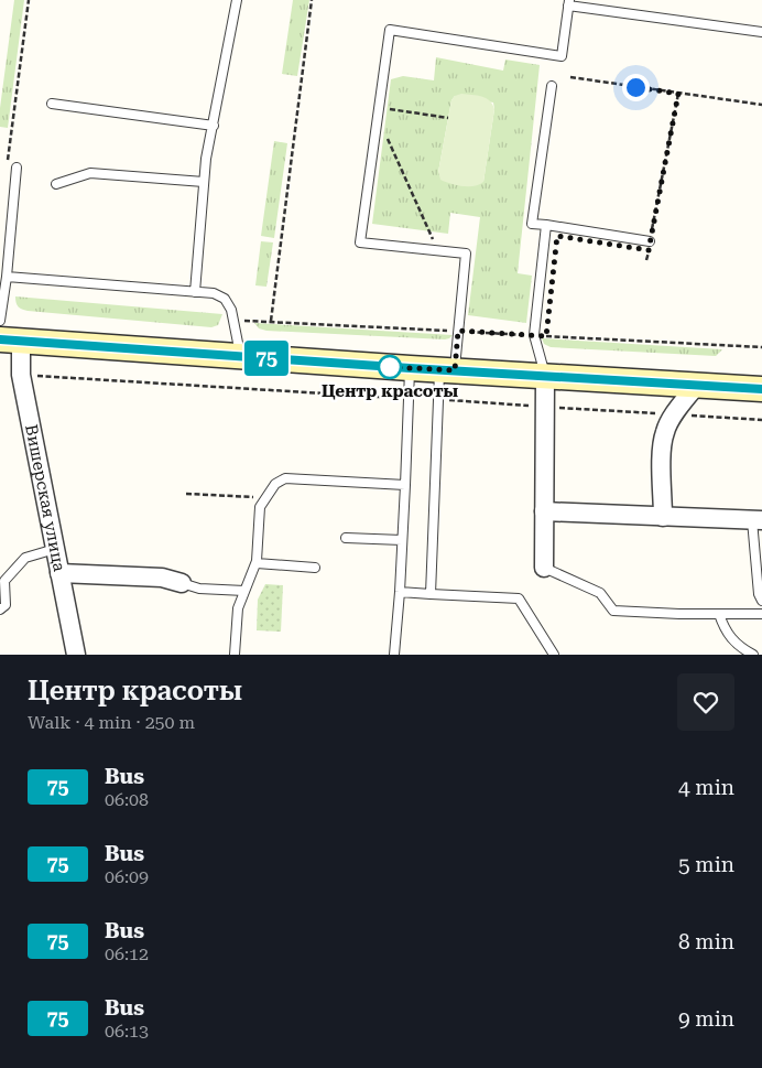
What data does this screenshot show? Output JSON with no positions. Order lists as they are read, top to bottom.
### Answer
{
  "streets": {
    "street": ["Вишерская улица"]
  },
  "places": ["Центр красоты"],
  "lines": ["bus line 75"],
  "page": {
    "on_map": "75",
    "heading": ["Центр красоты", "Walk · 4 min · 250 m"],
    "list": [
      {
        "mark": "75",
        "name": "Bus",
        "note": "06:08",
        "value": "4 min"
      },
      {
        "mark": "75",
        "name": "Bus",
        "note": "06:09",
        "value": "5 min"
      },
      {
        "mark": "75",
        "name": "Bus",
        "note": "06:12",
        "value": "8 min"
      },
      {
        "mark": "75",
        "name": "Bus",
        "note": "06:13",
        "value": "9 min"
      }
    ]
  }
}
